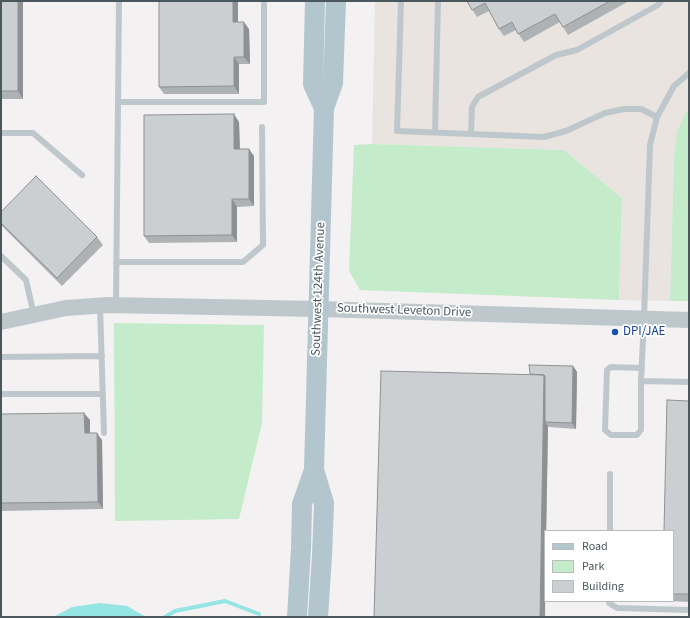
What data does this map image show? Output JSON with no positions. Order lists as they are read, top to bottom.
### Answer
{
  "streets": {
    "main road": ["Southwest 124th Avenue"],
    "street": ["Southwest Leveton Drive"]
  },
  "crossings": [
    ["Southwest 124th Avenue", "Southwest Leveton Drive"]
  ],
  "places": ["DPI/JAE"],
  "legend": ["Road", "Park", "Building"]
}
